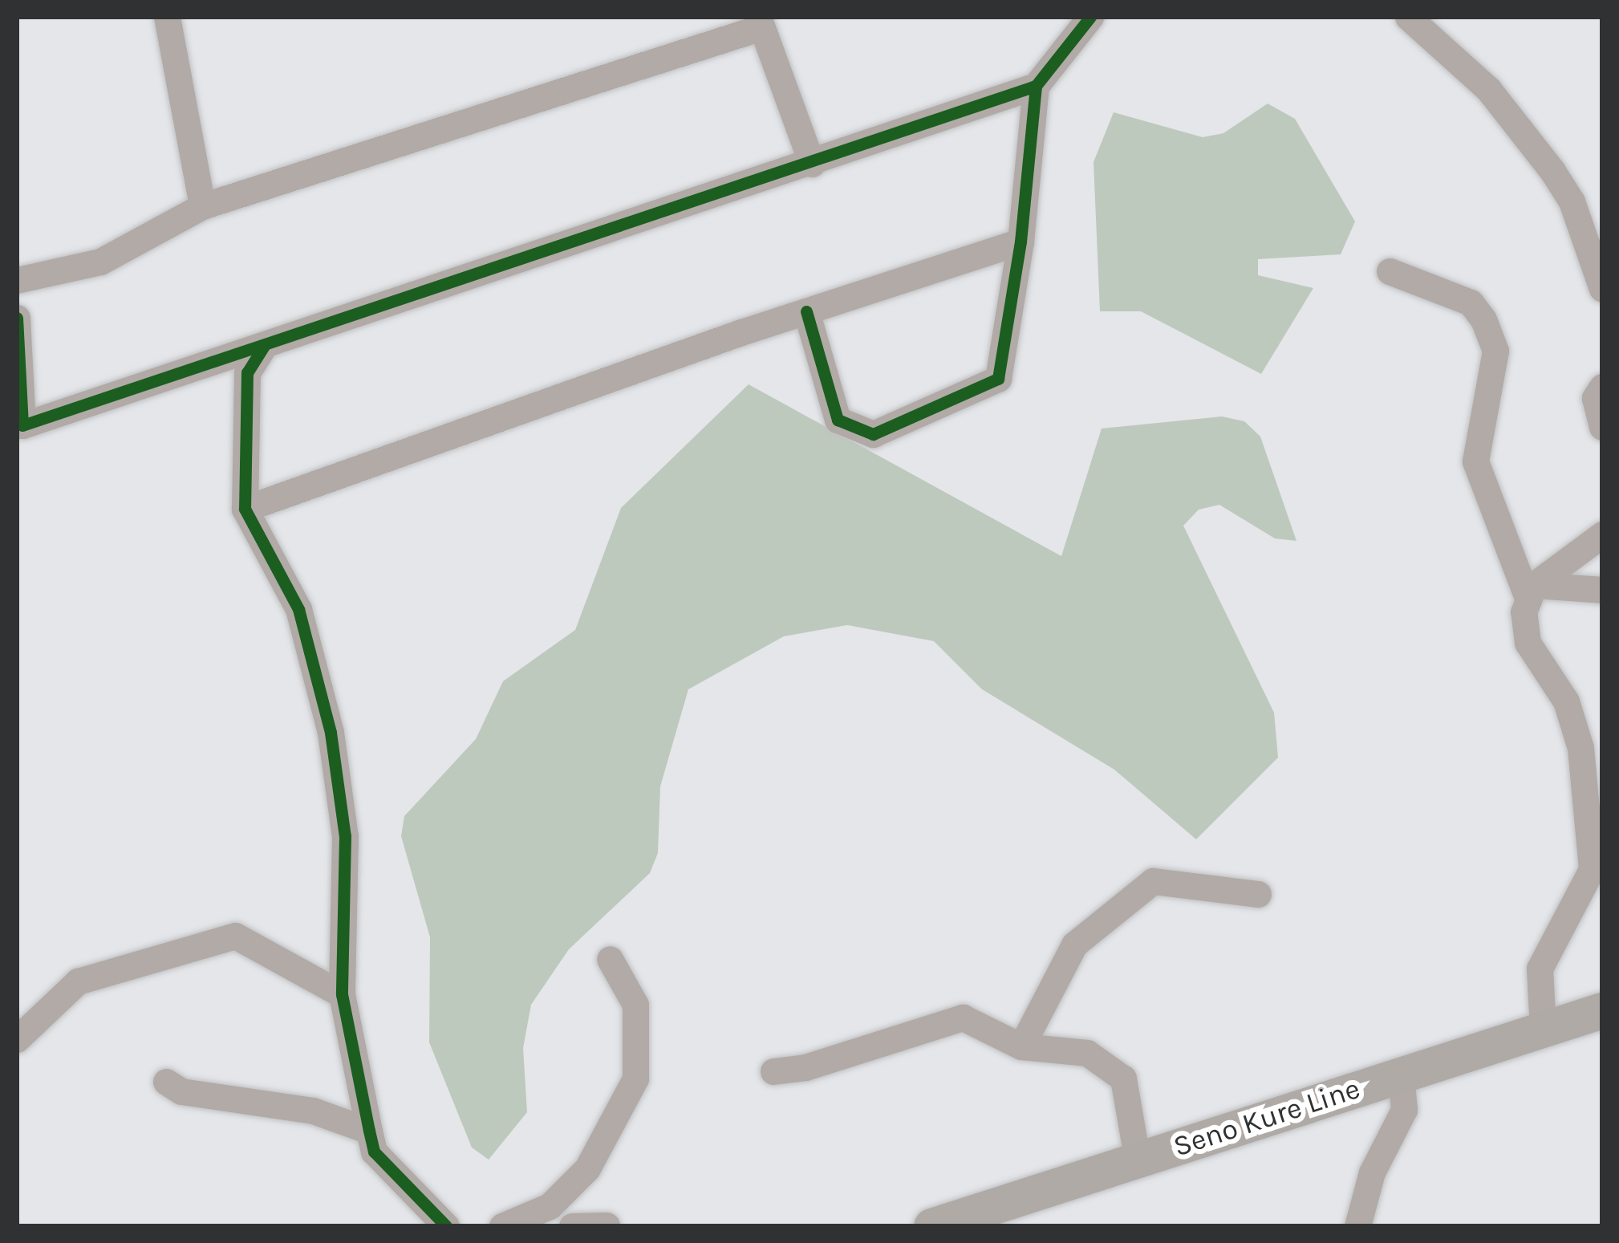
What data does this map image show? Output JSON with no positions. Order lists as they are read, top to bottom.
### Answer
{
  "streets": {
    "main road": ["Seno Kure Line"]
  }
}
